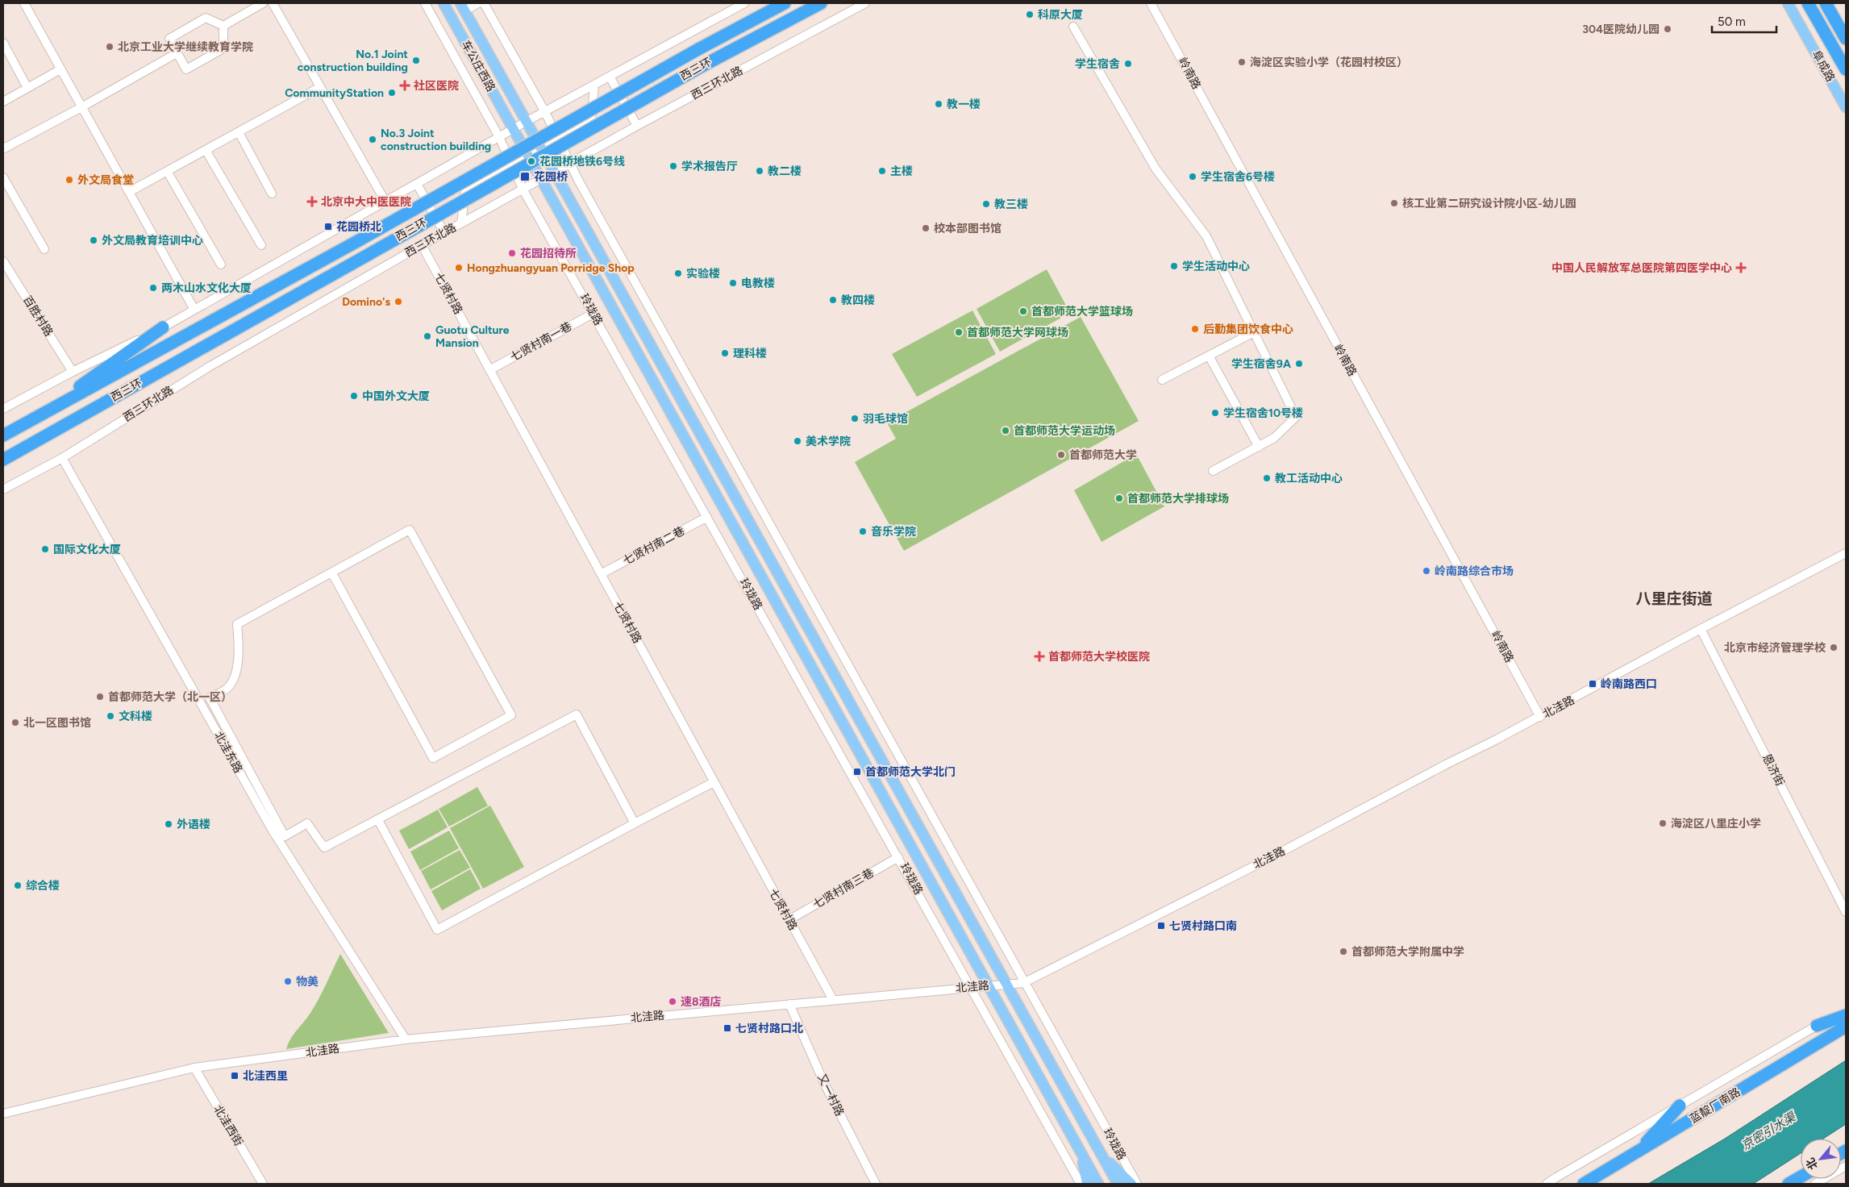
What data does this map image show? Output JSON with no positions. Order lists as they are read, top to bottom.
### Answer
{
  "streets": {
    "highway": ["阜成路", "西三环", "蓝靛厂南路"],
    "main road": ["车公庄西路", "玲珑路"],
    "street": [
      "岭南路",
      "西三环北路",
      "七贤村路",
      "百胜村路",
      "七贤村南一巷",
      "七贤村南二巷",
      "北洼路",
      "北洼东路",
      "恩济街",
      "七贤村南三巷",
      "又一村路",
      "北洼西街"
    ]
  },
  "crossings": [
    ["车公庄西路", "玲珑路"],
    ["岭南路", "北洼路"],
    ["西三环北路", "七贤村路"],
    ["西三环北路", "玲珑路"],
    ["西三环北路", "北洼东路"],
    ["七贤村路", "七贤村南一巷"],
    ["七贤村路", "七贤村南二巷"],
    ["七贤村路", "北洼路"],
    ["七贤村路", "七贤村南三巷"],
    ["玲珑路", "七贤村南一巷"],
    ["玲珑路", "七贤村南二巷"],
    ["玲珑路", "北洼路"],
    ["玲珑路", "七贤村南三巷"],
    ["北洼路", "北洼东路"],
    ["北洼路", "恩济街"],
    ["北洼路", "又一村路"],
    ["北洼路", "北洼西街"]
  ],
  "districts": ["八里庄街道"],
  "water": ["京密引水渠"],
  "places": {
    "other": [
      "科原大厦",
      "304医院幼儿园",
      "北京工业大学继续教育学院",
      "No.1 Joint construction building",
      "海淀区实验小学（花园村校区）",
      "学生宿舍",
      "CommunityStation",
      "教一楼",
      "No.3 Joint construction building",
      "花园桥地铁6号线",
      "学术报告厅",
      "教二楼",
      "主楼",
      "学生宿舍6号楼",
      "外文局食堂",
      "核工业第二研究设计院小区-幼儿园",
      "教三楼",
      "校本部图书馆",
      "外文局教育培训中心",
      "花园招待所",
      "学生活动中心",
      "Hongzhuangyuan Porridge Shop",
      "实验楼",
      "电教楼",
      "两木山水文化大厦",
      "教四楼",
      "Domino's",
      "首都师范大学篮球场",
      "后勤集团饮食中心",
      "首都师范大学网球场",
      "Guotu Culture Mansion",
      "理科楼",
      "学生宿舍9A",
      "中国外文大厦",
      "学生宿舍10号楼",
      "羽毛球馆",
      "首都师范大学运动场",
      "美术学院",
      "首都师范大学",
      "教工活动中心",
      "首都师范大学排球场",
      "音乐学院",
      "国际文化大厦",
      "岭南路综合市场",
      "北京市经济管理学校",
      "首都师范大学（北一区）",
      "文科楼",
      "北一区图书馆",
      "海淀区八里庄小学",
      "外语楼",
      "综合楼",
      "首都师范大学附属中学",
      "物美",
      "速8酒店"
    ],
    "health": [
      "社区医院",
      "北京中大中医医院",
      "中国人民解放军总医院第四医学中心",
      "首都师范大学校医院"
    ],
    "transit": [
      "花园桥",
      "花园桥北",
      "岭南路西口",
      "首都师范大学北门",
      "七贤村路口南",
      "七贤村路口北",
      "北洼西里"
    ]
  },
  "scale_bar": "50 m",
  "north": "bottom left"
}
